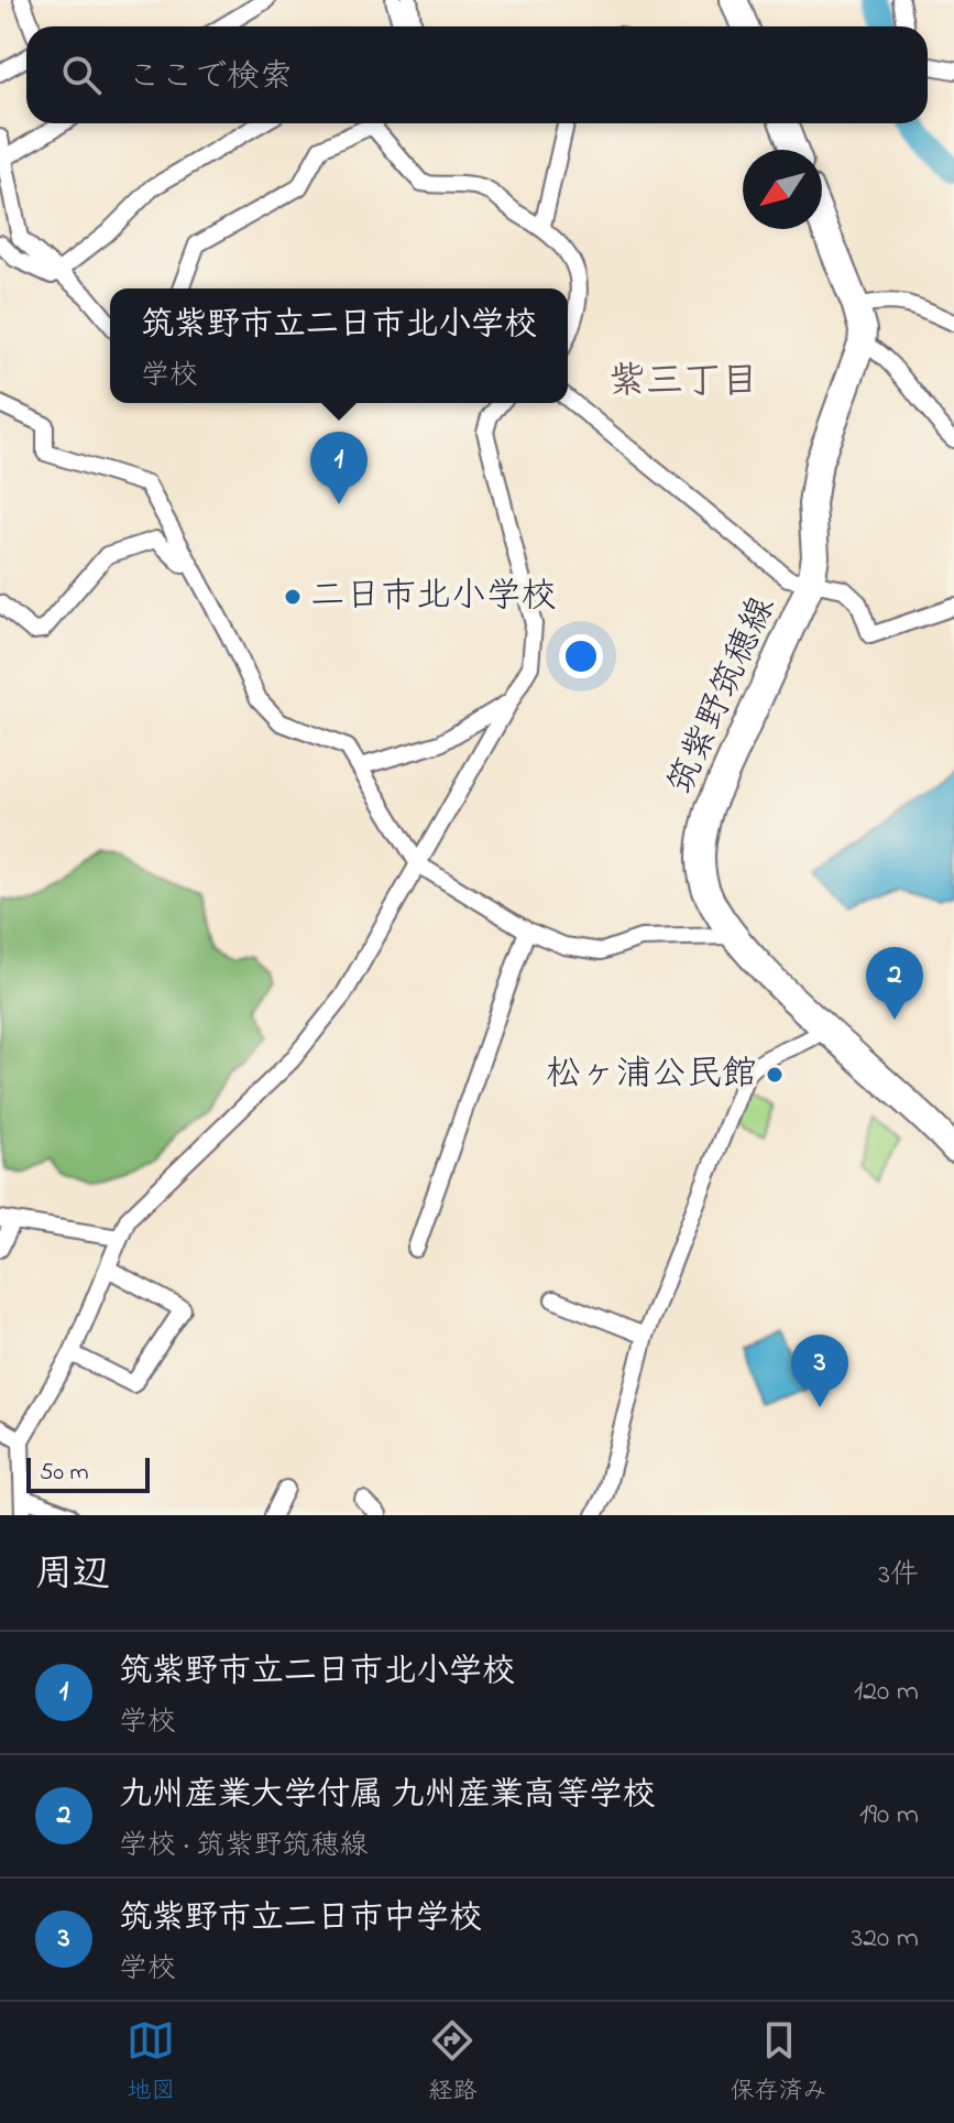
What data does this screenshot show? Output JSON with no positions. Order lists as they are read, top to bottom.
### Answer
{
  "streets": {
    "main road": ["筑紫野筑穂線"]
  },
  "districts": ["紫三丁目"],
  "places": ["二日市北小学校", "松ヶ浦公民館"],
  "scale_bar": "50 m",
  "north": "bottom left",
  "page": {
    "search": "ここで検索",
    "popup": ["筑紫野市立二日市北小学校", "学校"],
    "pins": ["1", "2", "3"],
    "scale": "50 m",
    "heading": ["周辺", "3件"],
    "list": [
      {
        "mark": "1",
        "name": "筑紫野市立二日市北小学校",
        "note": "学校",
        "value": "120 m"
      },
      {
        "mark": "2",
        "name": "九州産業大学付属 九州産業高等学校",
        "note": "学校 · 筑紫野筑穂線",
        "value": "190 m"
      },
      {
        "mark": "3",
        "name": "筑紫野市立二日市中学校",
        "note": "学校",
        "value": "320 m"
      }
    ],
    "nav": ["地図", "経路", "保存済み"]
  }
}
